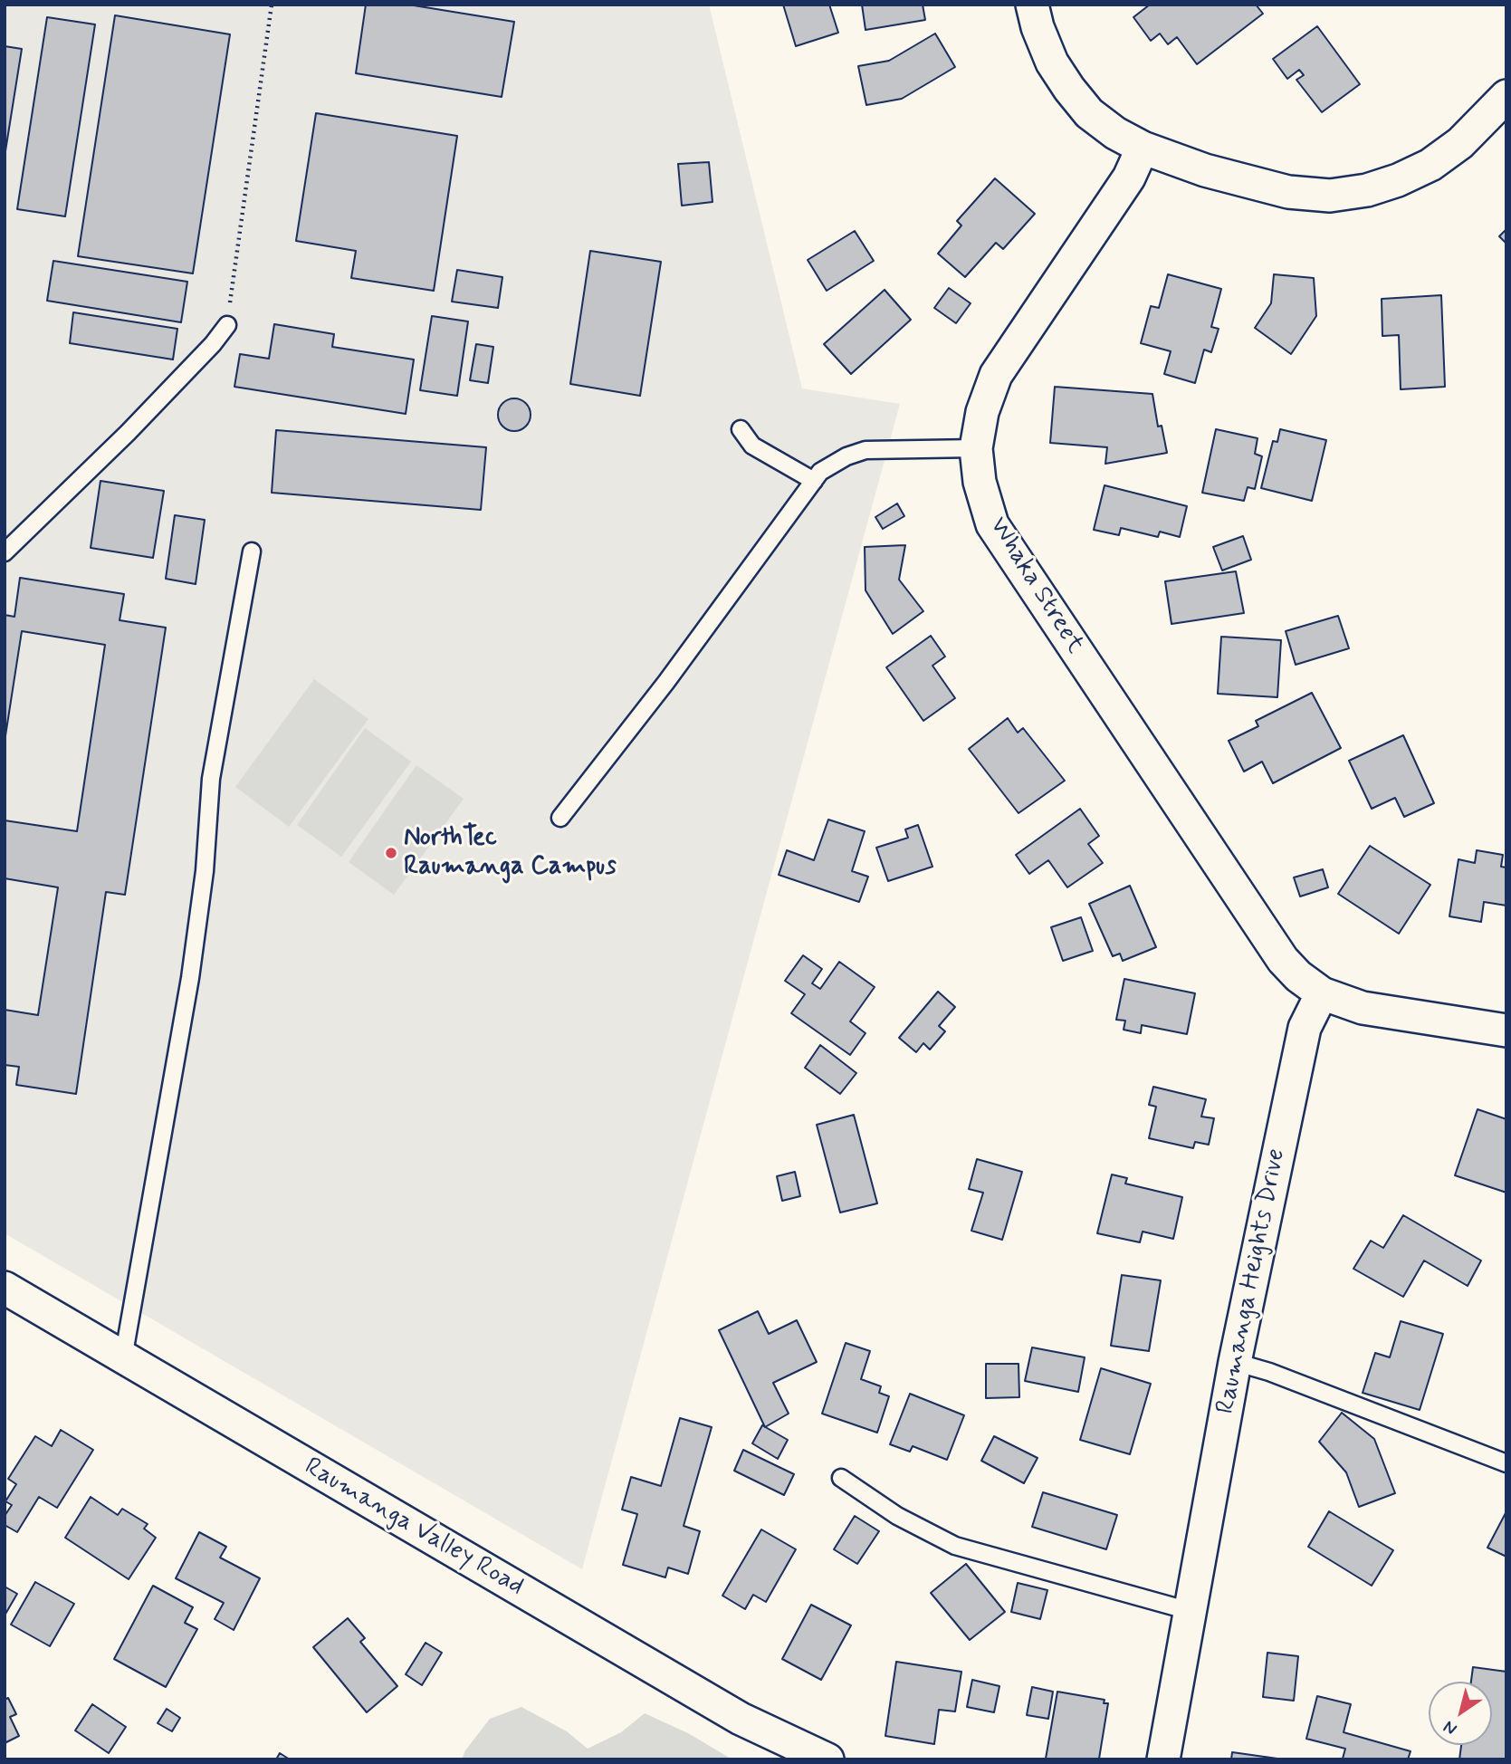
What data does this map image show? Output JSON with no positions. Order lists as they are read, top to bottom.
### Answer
{
  "streets": {
    "street": ["Whaka Street", "Raumanga Heights Drive", "Raumanga Valley Road"]
  },
  "crossings": [
    ["Whaka Street", "Raumanga Heights Drive"]
  ],
  "places": ["NorthTec Raumanga Campus"],
  "north": "bottom left"
}
